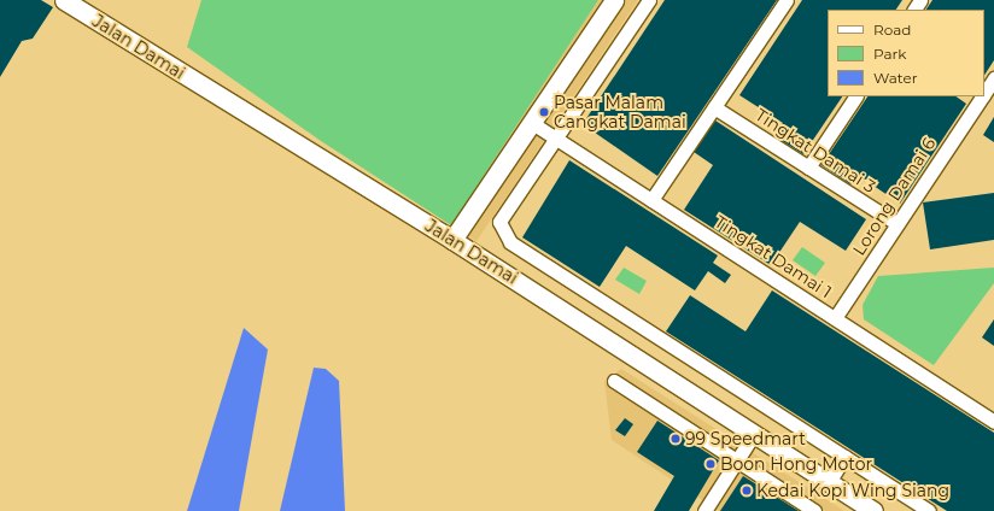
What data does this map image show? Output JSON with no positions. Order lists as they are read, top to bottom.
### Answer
{
  "streets": {
    "main road": ["Jalan Damai"],
    "street": ["Tingkat Damai 3", "Lorong Damai 6", "Tingkat Damai 1"]
  },
  "crossings": [
    ["Jalan Damai", "Tingkat Damai 1"],
    ["Tingkat Damai 3", "Lorong Damai 6"],
    ["Lorong Damai 6", "Tingkat Damai 1"]
  ],
  "places": [
    "Pasar Malam Cangkat Damai",
    "99 Speedmart",
    "Boon Hong Motor",
    "Kedai Kopi Wing Siang"
  ],
  "legend": ["Road", "Park", "Water"]
}
